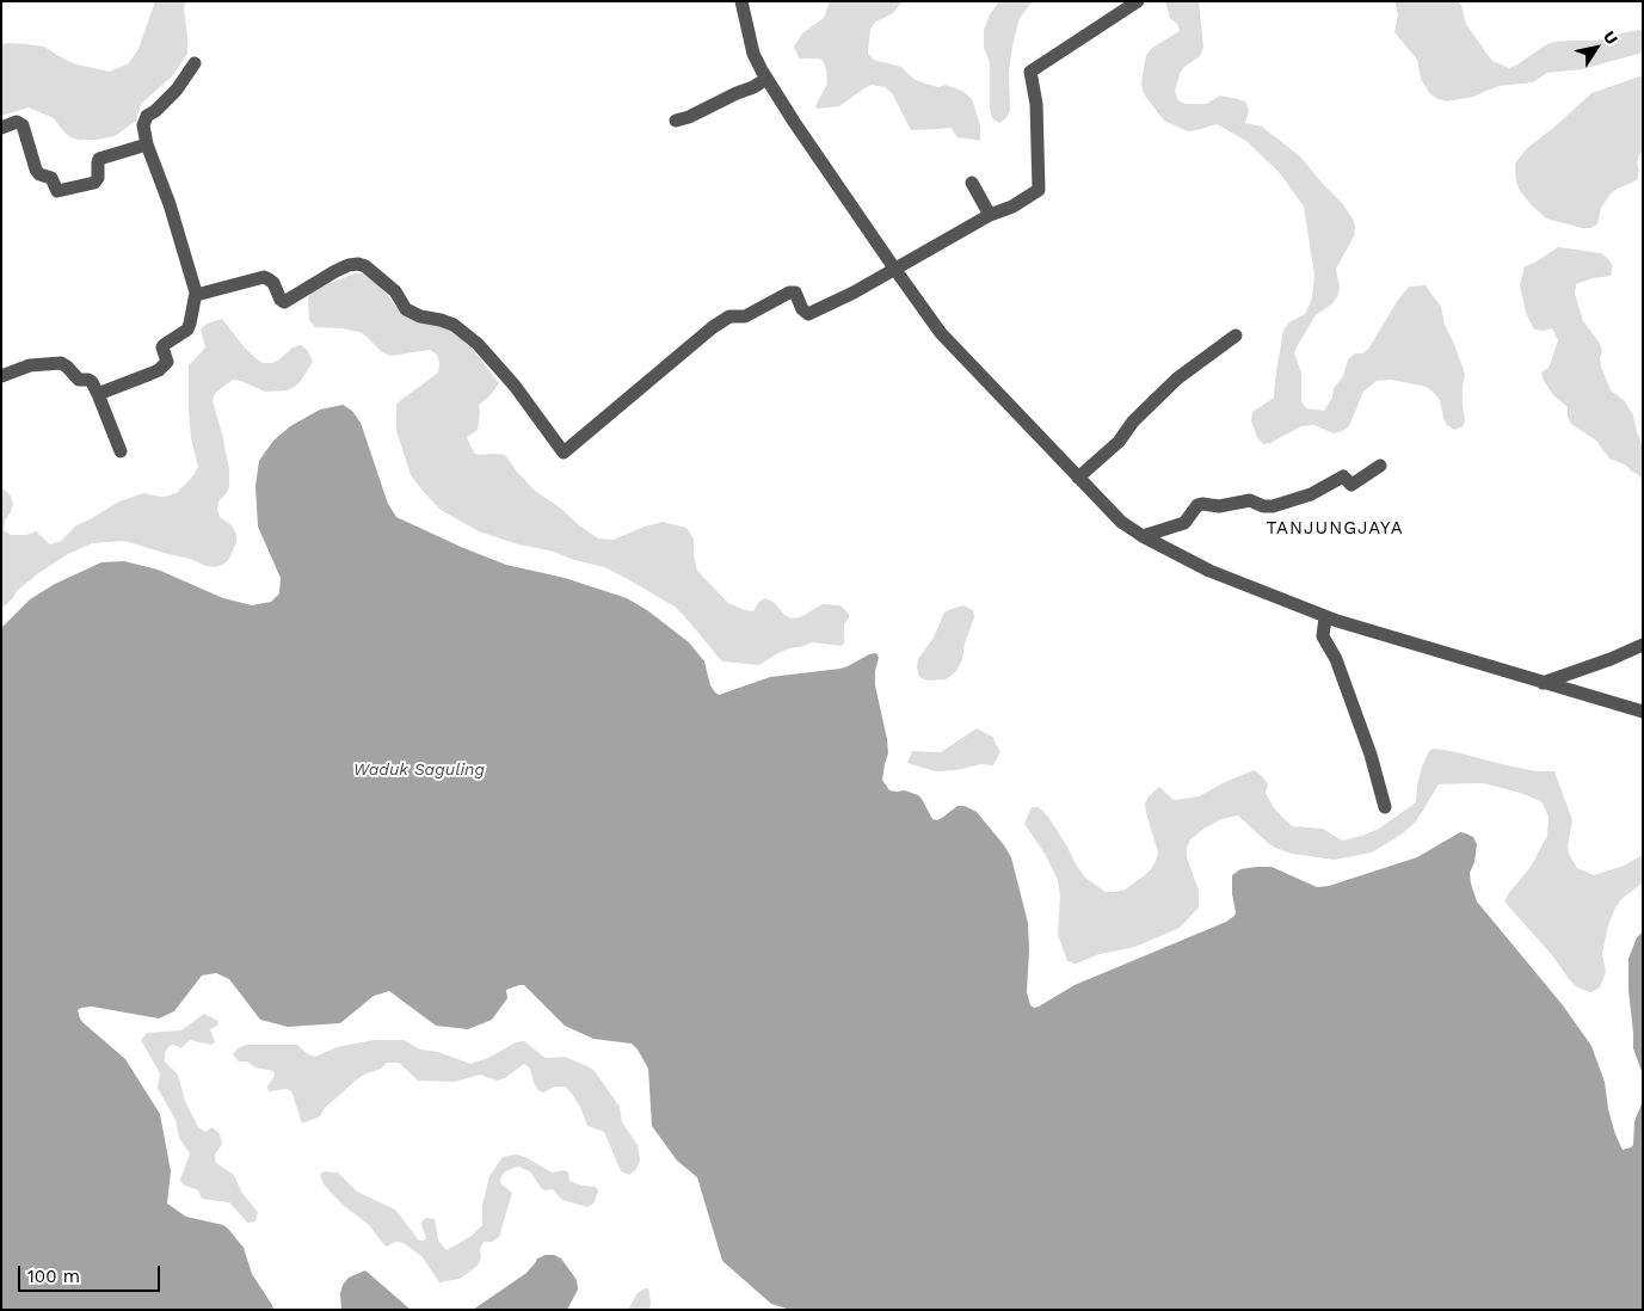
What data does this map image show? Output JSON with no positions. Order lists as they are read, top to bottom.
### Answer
{
  "districts": ["TANJUNGJAYA"],
  "water": ["Waduk Saguling"],
  "scale_bar": "100 m",
  "north": "top right"
}
